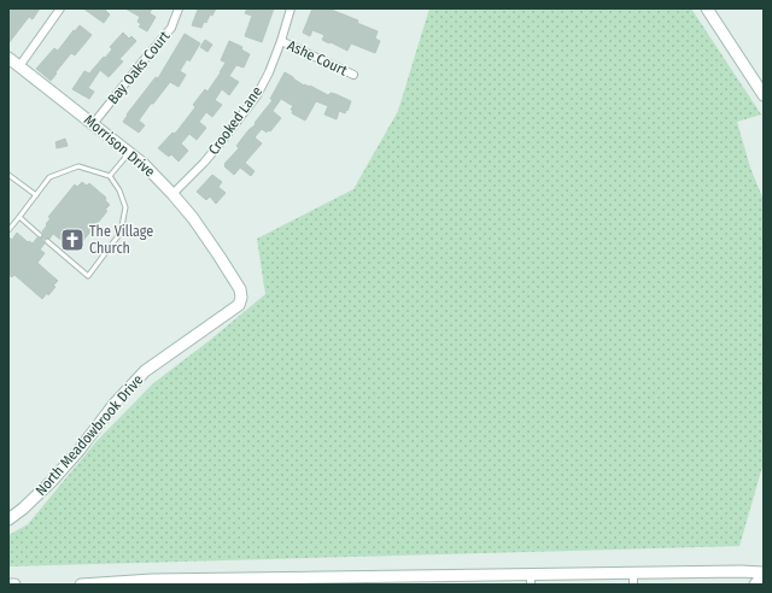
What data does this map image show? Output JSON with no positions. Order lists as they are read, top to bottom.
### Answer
{
  "streets": {
    "main road": ["Morrison Drive", "North Meadowbrook Drive"],
    "street": ["Ashe Court", "Bay Oaks Court", "Crooked Lane"]
  },
  "crossings": [
    ["Ashe Court", "Crooked Lane"],
    ["Bay Oaks Court", "Morrison Drive"],
    ["Crooked Lane", "Morrison Drive"],
    ["Morrison Drive", "North Meadowbrook Drive"]
  ],
  "places": {
    "church": ["The Village Church"]
  }
}
